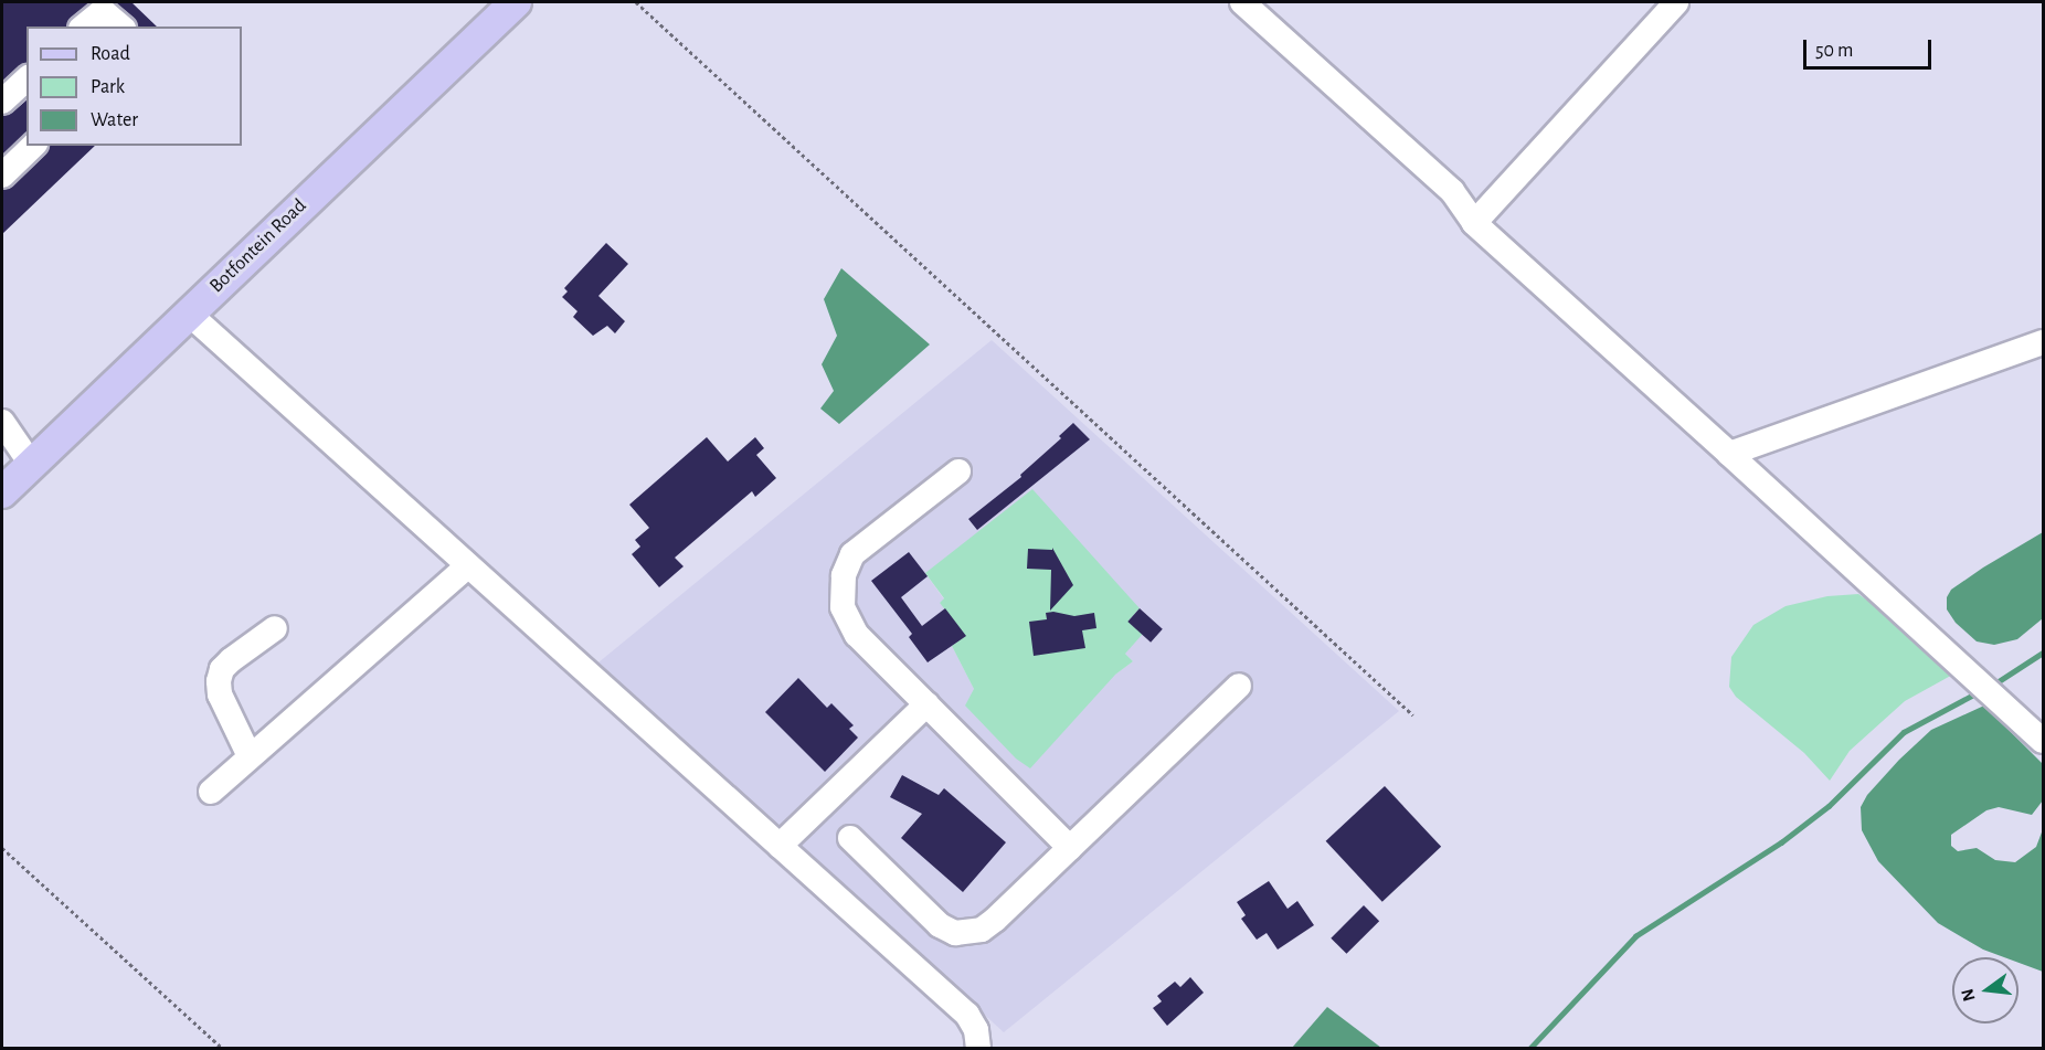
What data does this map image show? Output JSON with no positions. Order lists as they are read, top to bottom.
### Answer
{
  "streets": {
    "main road": ["Botfontein Road"]
  },
  "legend": ["Road", "Park", "Water"],
  "scale_bar": "50 m",
  "north": "left"
}
